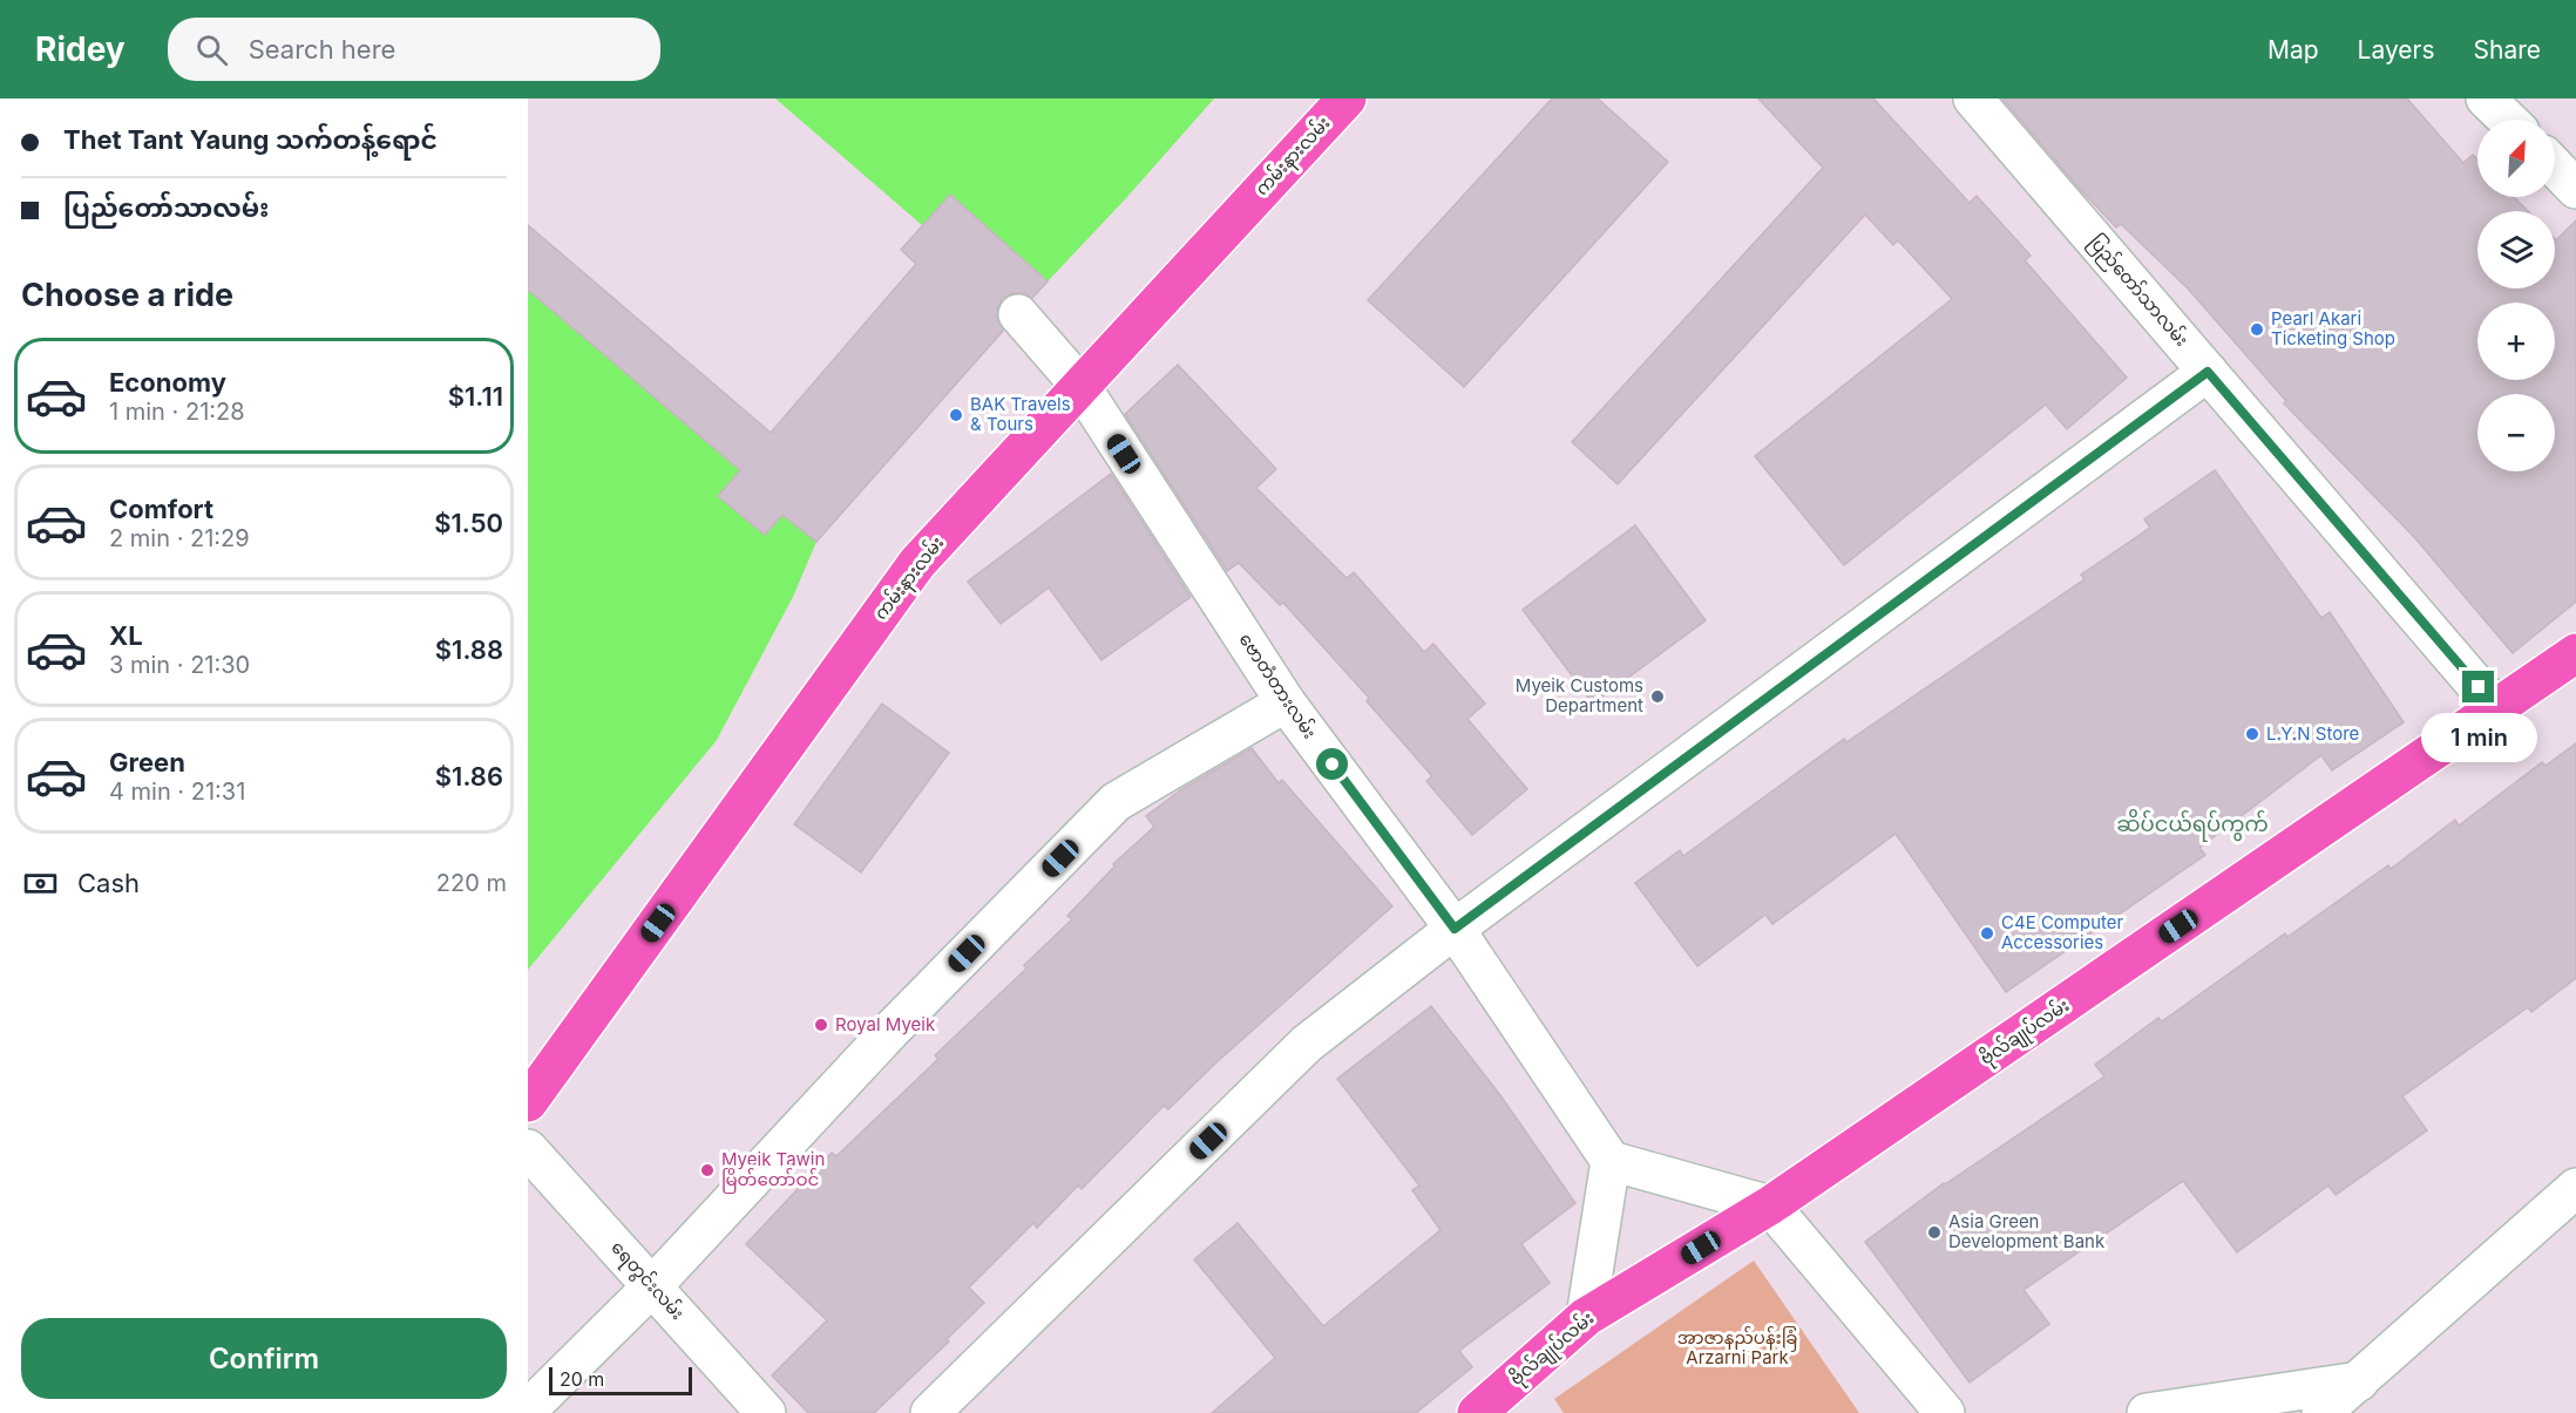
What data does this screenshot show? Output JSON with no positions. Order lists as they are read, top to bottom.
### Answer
{
  "streets": {
    "main road": ["ကမ်းနားလမ်း", "ဗိုလ်ချုပ်လမ်း"],
    "street": ["ပြည်တော်သာလမ်း", "ဗောတံတားလမ်း", "ရေတွင်းလမ်း"]
  },
  "crossings": [
    ["ကမ်းနားလမ်း", "ဗောတံတားလမ်း"],
    ["ပြည်တော်သာလမ်း", "ဗိုလ်ချုပ်လမ်း"]
  ],
  "districts": ["ဆိပ်ငယ်ရပ်ကွက်"],
  "parks": ["အာဇာနည်ပန်းခြံ Arzarni Park"],
  "places": [
    "Pearl Akari Ticketing Shop",
    "BAK Travels & Tours",
    "Myeik Customs Department",
    "L.Y.N Store",
    "C4E Computer Accessories",
    "Royal Myeik",
    "Myeik Tawin မြိတ်တော်ဝင်",
    "Asia Green Development Bank"
  ],
  "scale_bar": "20 m",
  "north": "top right",
  "page": {
    "header": "Ridey",
    "search": "Search here",
    "nav": ["Map", "Layers", "Share"],
    "banner": ["Thet Tant Yaung သက်တန့်ရောင်", "ပြည်တော်သာလမ်း"],
    "map_buttons": ["+", "−"],
    "heading": "Choose a ride",
    "list": [
      {
        "name": "Economy",
        "note": "1 min · 21:28",
        "value": "$1.11"
      },
      {
        "name": "Comfort",
        "note": "2 min · 21:29",
        "value": "$1.50"
      },
      {
        "name": "XL",
        "note": "3 min · 21:30",
        "value": "$1.88"
      },
      {
        "name": "Green",
        "note": "4 min · 21:31",
        "value": "$1.86"
      }
    ],
    "bubble": "1 min",
    "pay": ["Cash", "220 m"],
    "buttons": "Confirm",
    "scale": "20 m"
  }
}
